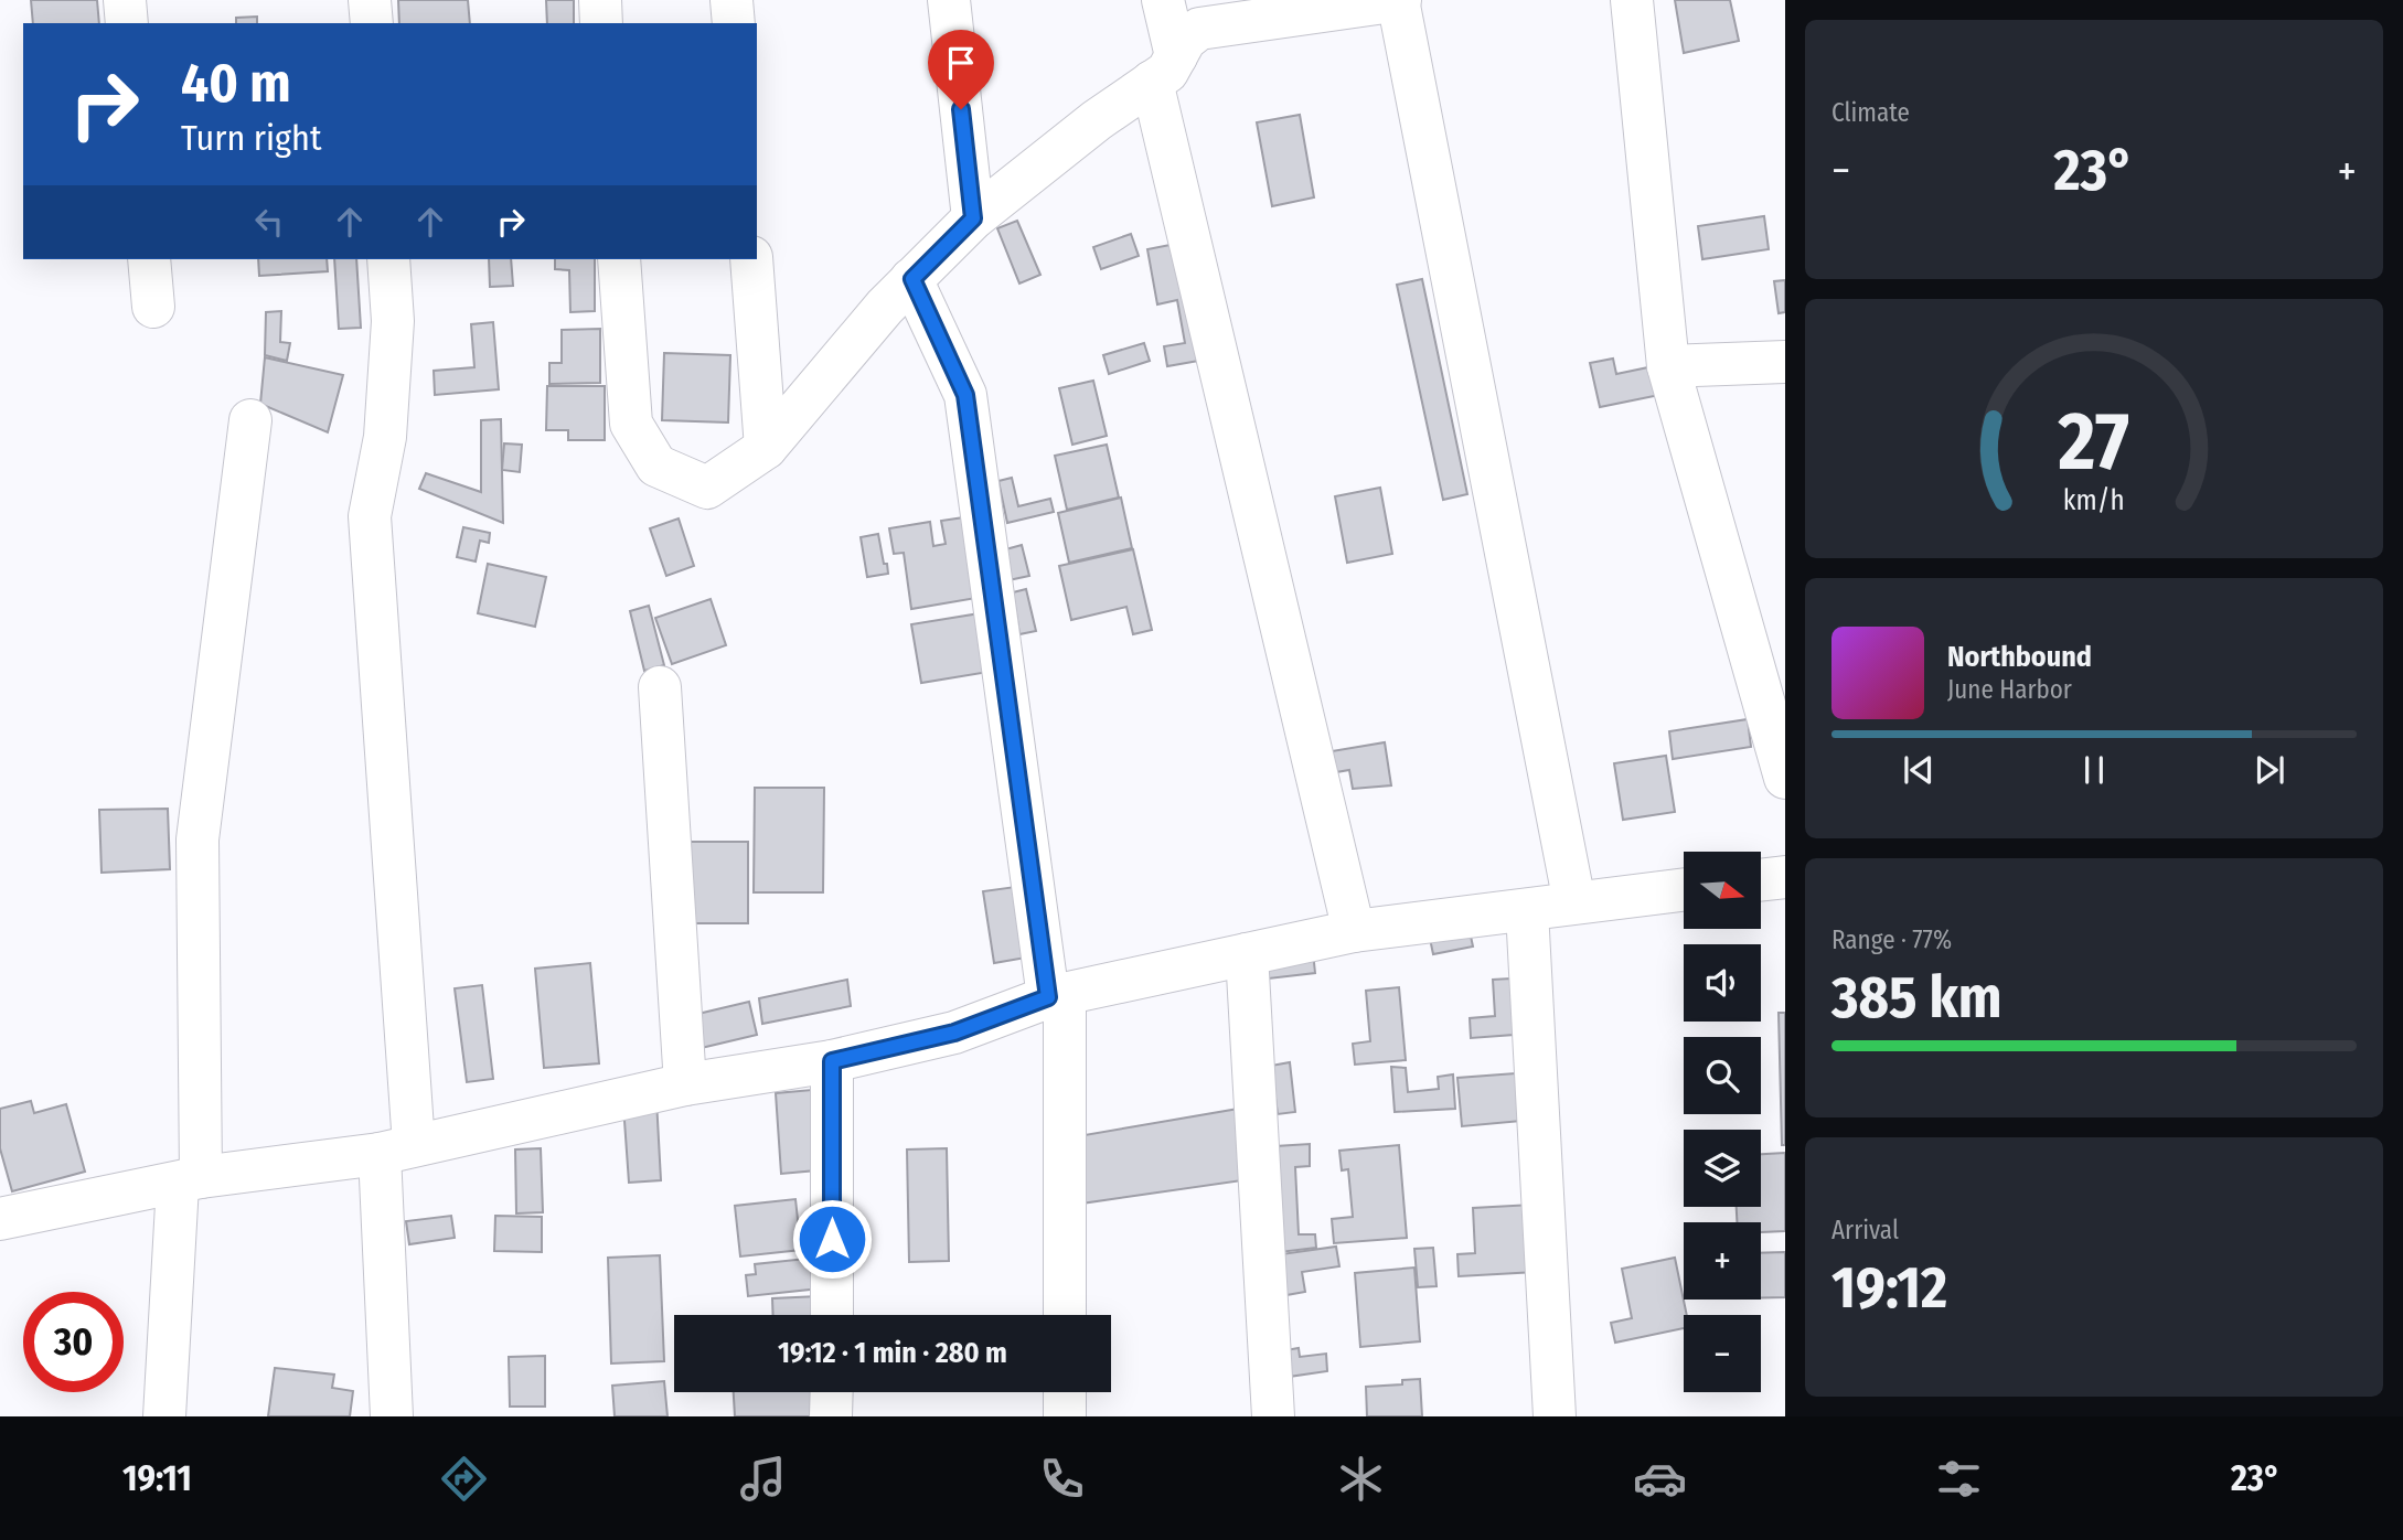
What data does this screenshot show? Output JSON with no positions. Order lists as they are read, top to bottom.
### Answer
{
  "north": "right",
  "page": {
    "tile": [
      "Climate",
      ["Range · 77%", "385 km"],
      ["Arrival", "19:12"]
    ],
    "turn": ["40 m", "Turn right"],
    "heat": ["−", "23°", "+"],
    "song": ["Northbound", "June Harbor"],
    "map_buttons": ["+", "−"],
    "limit": "30",
    "trip": "19:12 · 1 min · 280 m",
    "tabs": ["19:11", "23°"],
    "gauge": ["27", "km/h"]
  }
}
